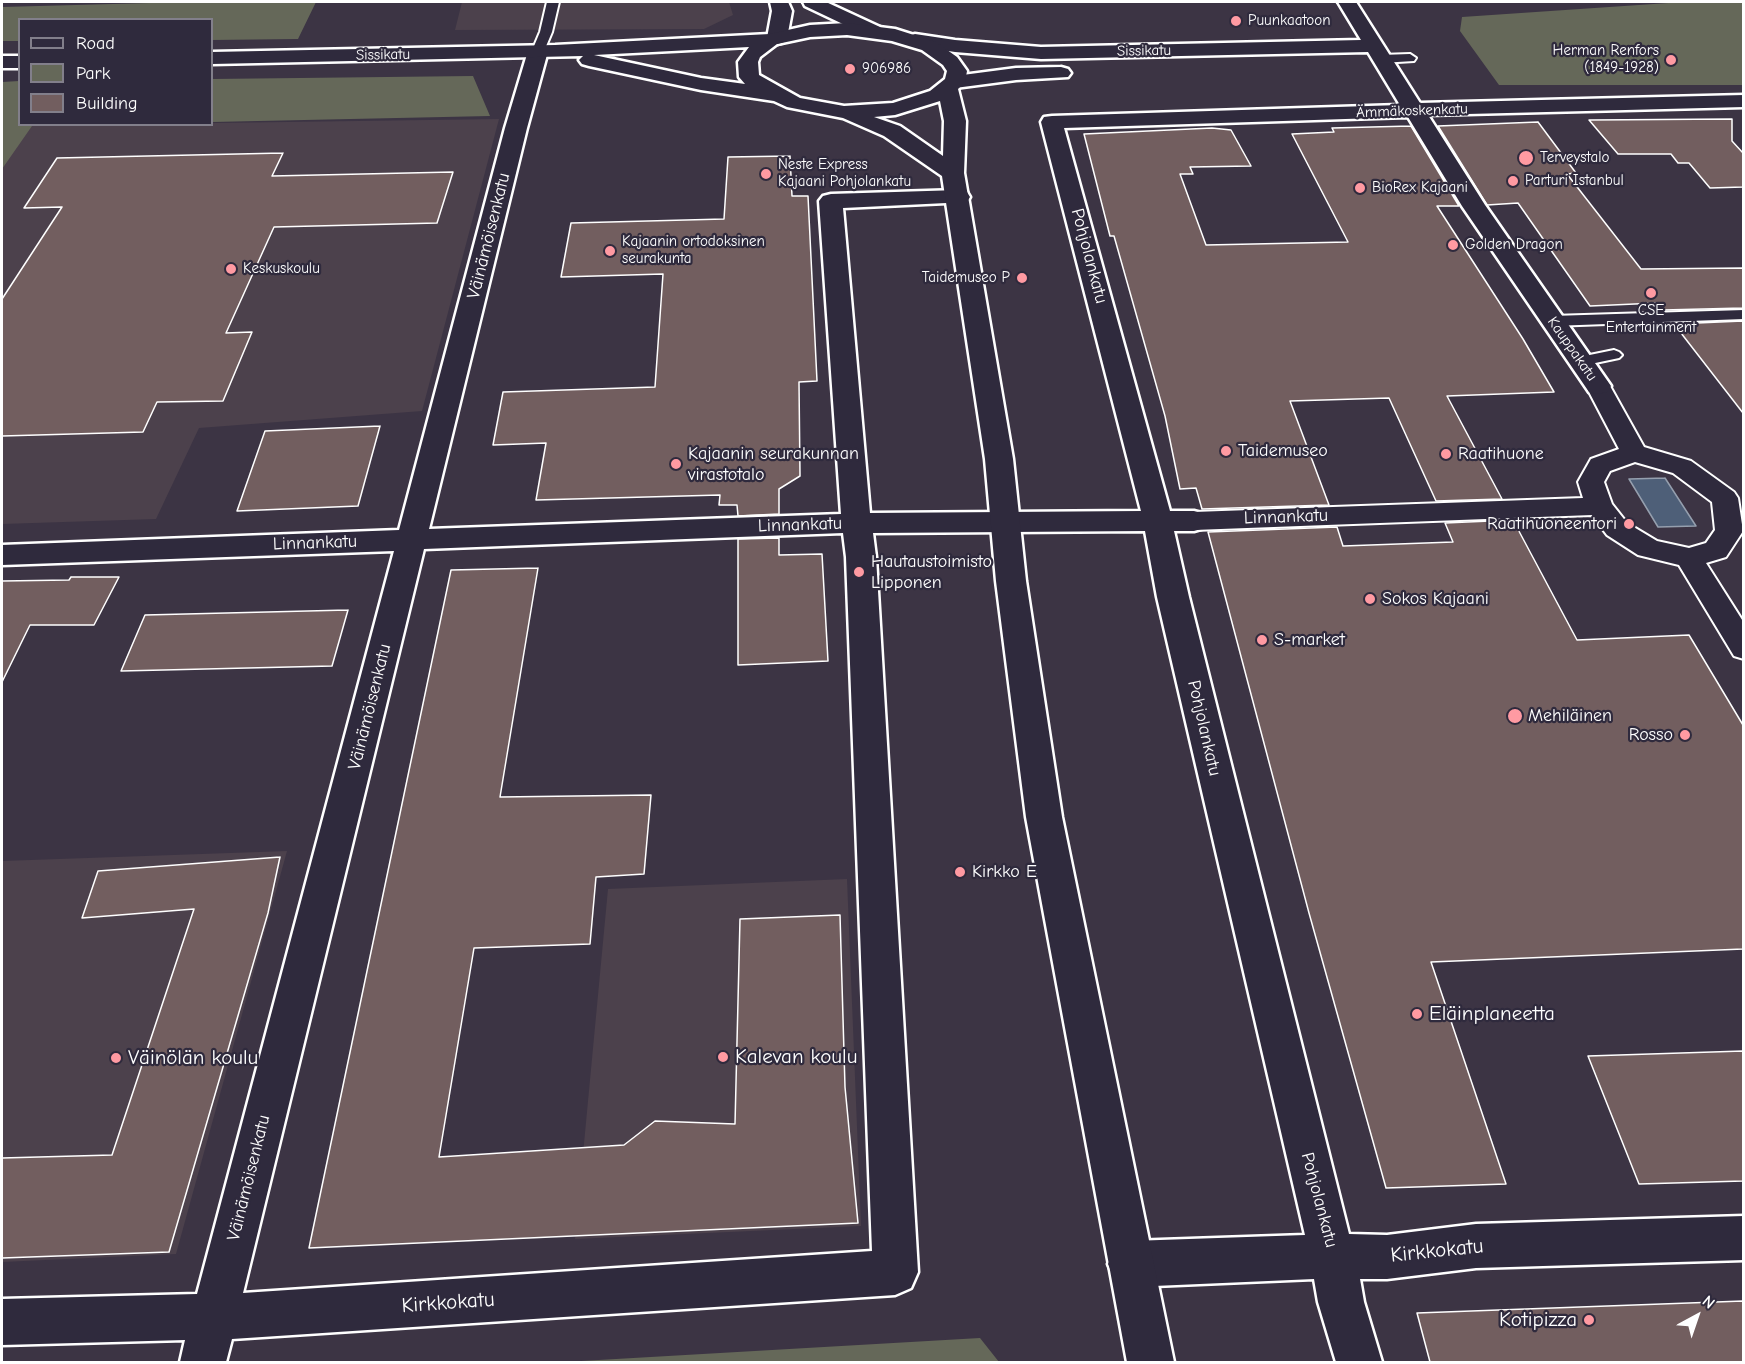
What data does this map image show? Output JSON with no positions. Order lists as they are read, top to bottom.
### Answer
{
  "streets": {
    "street": [
      "Sissikatu",
      "Ämmäkoskenkatu",
      "Väinämöisenkatu",
      "Pohjolankatu",
      "Kauppakatu",
      "Linnankatu",
      "Kirkkokatu"
    ]
  },
  "crossings": [
    ["Sissikatu", "Väinämöisenkatu"],
    ["Sissikatu", "Kauppakatu"],
    ["Ämmäkoskenkatu", "Pohjolankatu"],
    ["Ämmäkoskenkatu", "Kauppakatu"],
    ["Väinämöisenkatu", "Linnankatu"],
    ["Väinämöisenkatu", "Kirkkokatu"],
    ["Pohjolankatu", "Linnankatu"],
    ["Pohjolankatu", "Kirkkokatu"],
    ["Kauppakatu", "Linnankatu"],
    ["Linnankatu", "Kirkkokatu"]
  ],
  "places": [
    "Puunkaatoon",
    "Herman Renfors (1849-1928)",
    "906986",
    "Terveystalo",
    "Neste Express Kajaani Pohjolankatu",
    "Parturi Istanbul",
    "BioRex Kajaani",
    "Golden Dragon",
    "Kajaanin ortodoksinen seurakunta",
    "Keskuskoulu",
    "Taidemuseo P",
    "CSE Entertainment",
    "Taidemuseo",
    "Raatihuone",
    "Kajaanin seurakunnan virastotalo",
    "Raatihuoneentori",
    "Hautaustoimisto Lipponen",
    "Sokos Kajaani",
    "S-market",
    "Mehiläinen",
    "Rosso",
    "Kirkko E",
    "Eläinplaneetta",
    "Kalevan koulu",
    "Väinölän koulu",
    "Kotipizza"
  ],
  "legend": ["Road", "Park", "Building"],
  "north": "top right"
}
